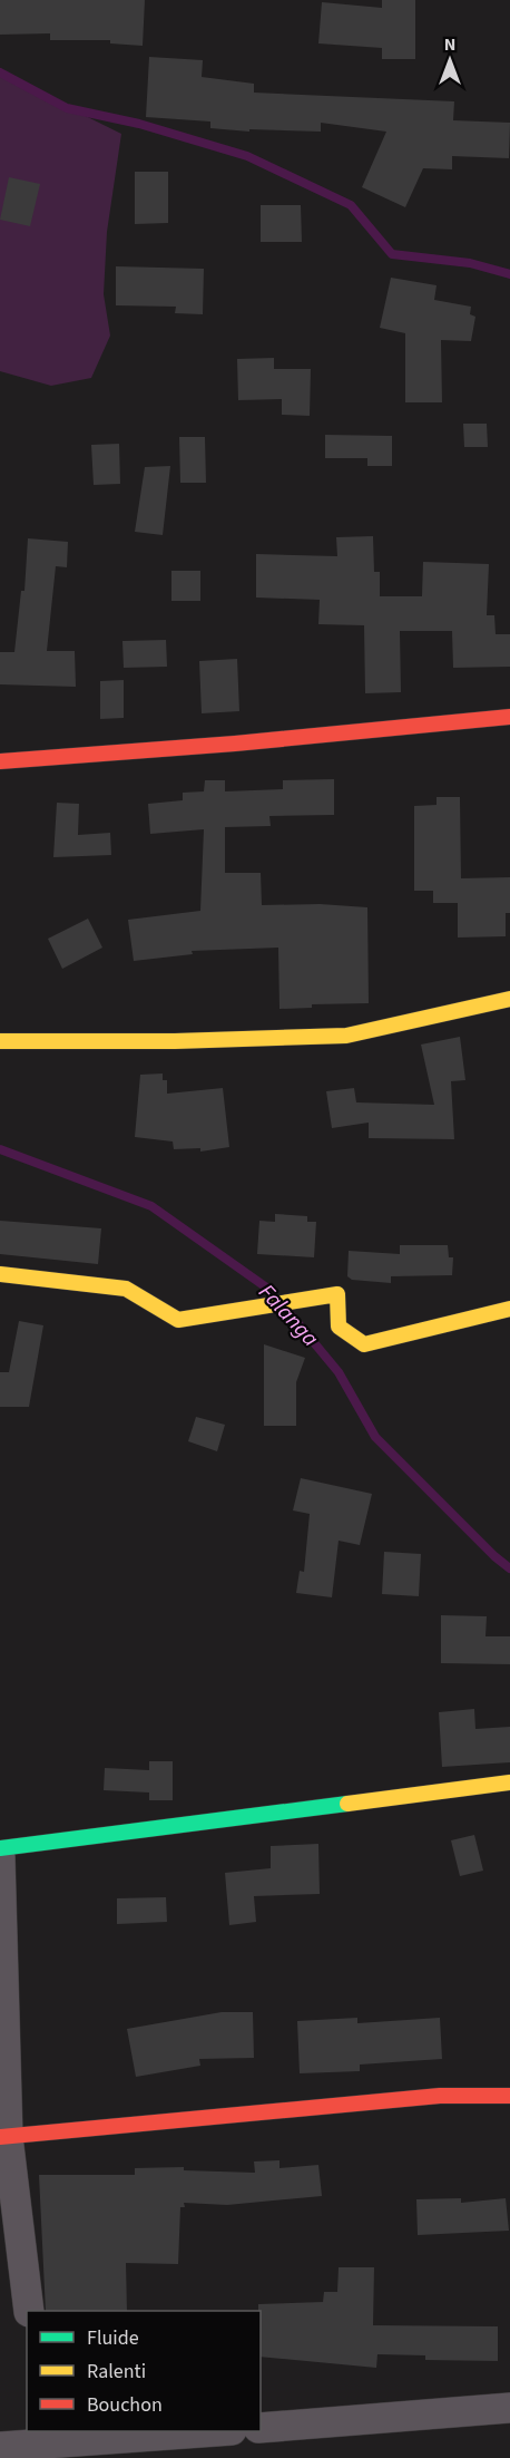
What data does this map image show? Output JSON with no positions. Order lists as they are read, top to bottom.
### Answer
{
  "water": ["Falanga"],
  "legend": ["Fluide", "Ralenti", "Bouchon"],
  "north": "top"
}
